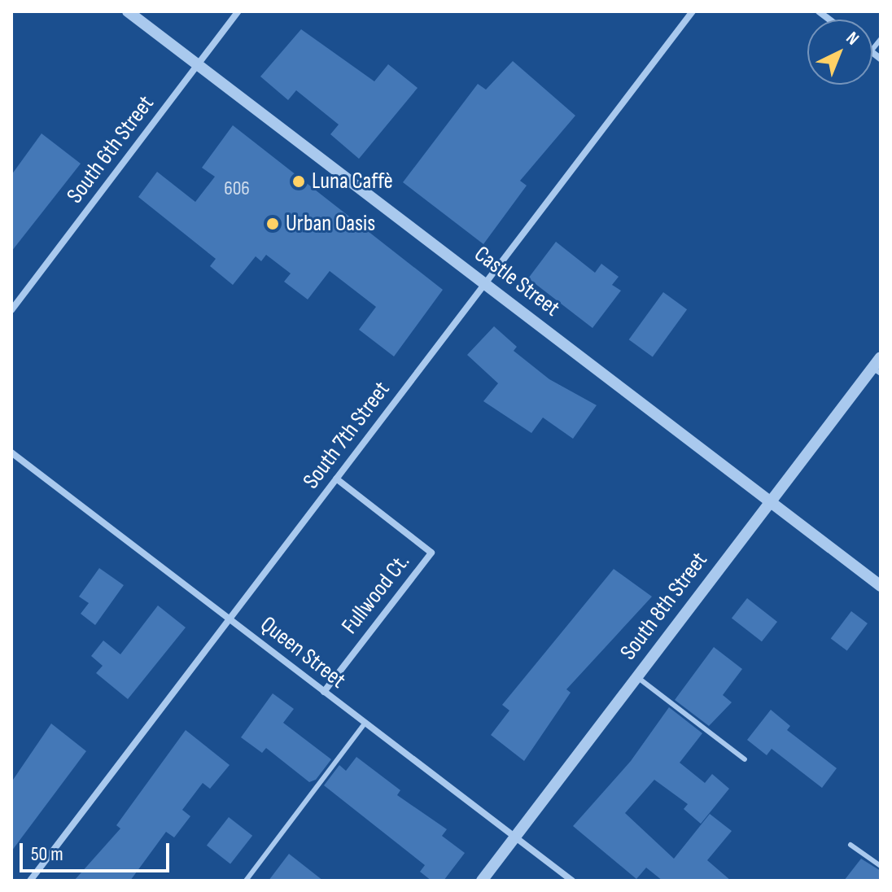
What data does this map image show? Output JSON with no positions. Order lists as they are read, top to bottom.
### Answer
{
  "streets": {
    "street": [
      "South 6th Street",
      "Castle Street",
      "South 7th Street",
      "Fullwood Ct.",
      "South 8th Street",
      "Queen Street"
    ]
  },
  "crossings": [
    ["South 6th Street", "Castle Street"],
    ["Castle Street", "South 7th Street"],
    ["Castle Street", "South 8th Street"],
    ["South 7th Street", "Fullwood Ct."],
    ["South 7th Street", "Queen Street"],
    ["Fullwood Ct.", "Queen Street"],
    ["South 8th Street", "Queen Street"]
  ],
  "places": ["Luna Caffè", "Urban Oasis"],
  "house_numbers": ["606"],
  "scale_bar": "50 m",
  "north": "top right"
}
